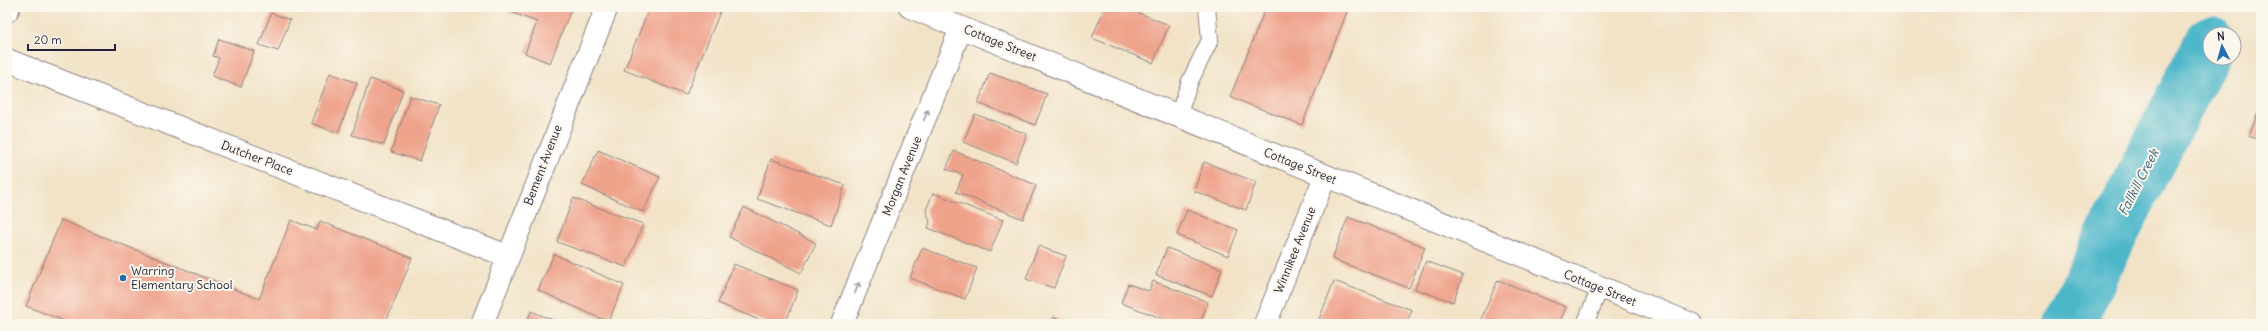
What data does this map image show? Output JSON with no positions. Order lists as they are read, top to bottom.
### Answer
{
  "streets": {
    "street": [
      "Cottage Street",
      "Dutcher Place",
      "Bement Avenue",
      "Morgan Avenue",
      "Winnikee Avenue"
    ]
  },
  "crossings": [
    ["Cottage Street", "Morgan Avenue"],
    ["Cottage Street", "Winnikee Avenue"],
    ["Dutcher Place", "Bement Avenue"]
  ],
  "one_way": ["Morgan Avenue"],
  "water": ["Fallkill Creek"],
  "places": ["Warring Elementary School"],
  "scale_bar": "20 m",
  "north": "top"
}
